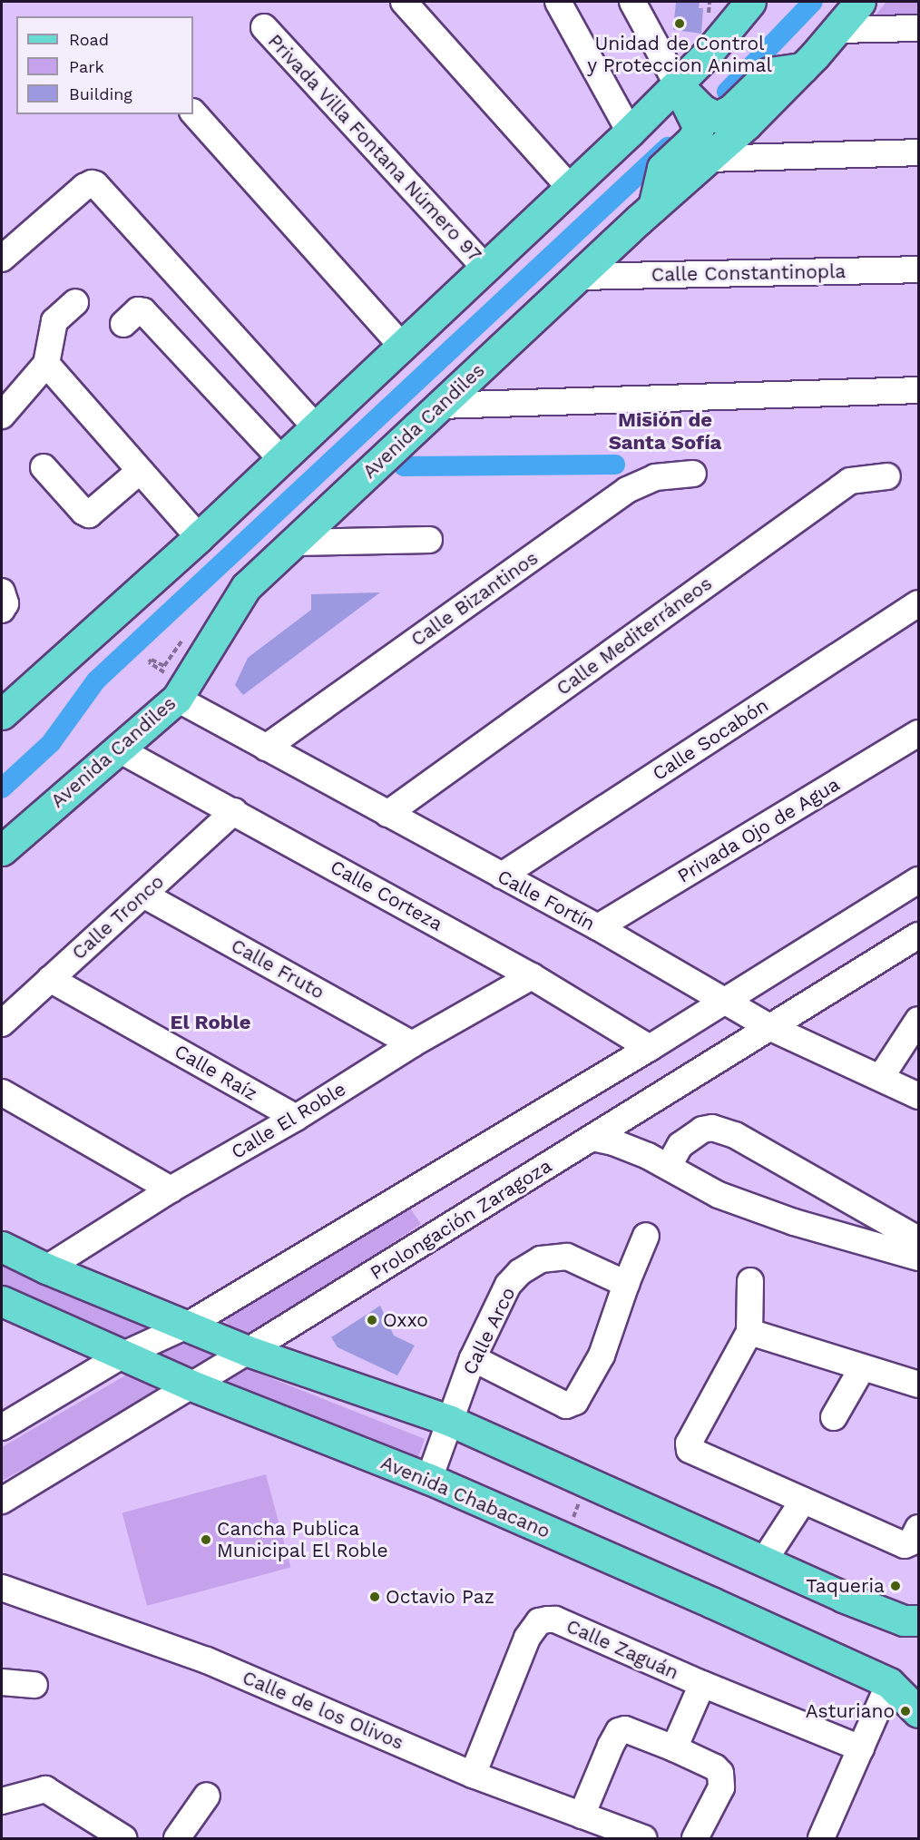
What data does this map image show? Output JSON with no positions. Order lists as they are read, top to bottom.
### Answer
{
  "streets": {
    "main road": ["Avenida Candiles", "Avenida Chabacano"],
    "street": [
      "Privada Villa Fontana Número 97",
      "Calle Constantinopla",
      "Calle Bizantinos",
      "Calle Mediterráneos",
      "Calle Socabón",
      "Privada Ojo de Agua",
      "Calle Corteza",
      "Calle Fortín",
      "Calle Tronco",
      "Calle Fruto",
      "Calle Raíz",
      "Calle El Roble",
      "Prolongación Zaragoza",
      "Calle Arco",
      "Calle Zaguán",
      "Calle de los Olivos"
    ]
  },
  "crossings": [
    ["Calle Constantinopla", "Avenida Candiles"],
    ["Avenida Candiles", "Calle Corteza"],
    ["Avenida Candiles", "Calle Fortín"],
    ["Calle Bizantinos", "Calle Fortín"],
    ["Calle Mediterráneos", "Calle Fortín"],
    ["Calle Socabón", "Calle Fortín"],
    ["Privada Ojo de Agua", "Calle Fortín"],
    ["Calle Corteza", "Calle Tronco"],
    ["Calle Corteza", "Calle El Roble"],
    ["Calle Fortín", "Prolongación Zaragoza"],
    ["Calle Tronco", "Calle Fruto"],
    ["Calle Tronco", "Calle Raíz"],
    ["Calle Fruto", "Calle El Roble"],
    ["Calle Raíz", "Calle El Roble"],
    ["Prolongación Zaragoza", "Avenida Chabacano"],
    ["Calle Arco", "Avenida Chabacano"],
    ["Calle Zaguán", "Calle de los Olivos"]
  ],
  "districts": ["Misión de Santa Sofía", "El Roble"],
  "places": [
    "Unidad de Control y Proteccion Animal",
    "Oxxo",
    "Cancha Publica Municipal El Roble",
    "Taqueria",
    "Octavio Paz",
    "Asturiano"
  ],
  "legend": ["Road", "Park", "Building"]
}
